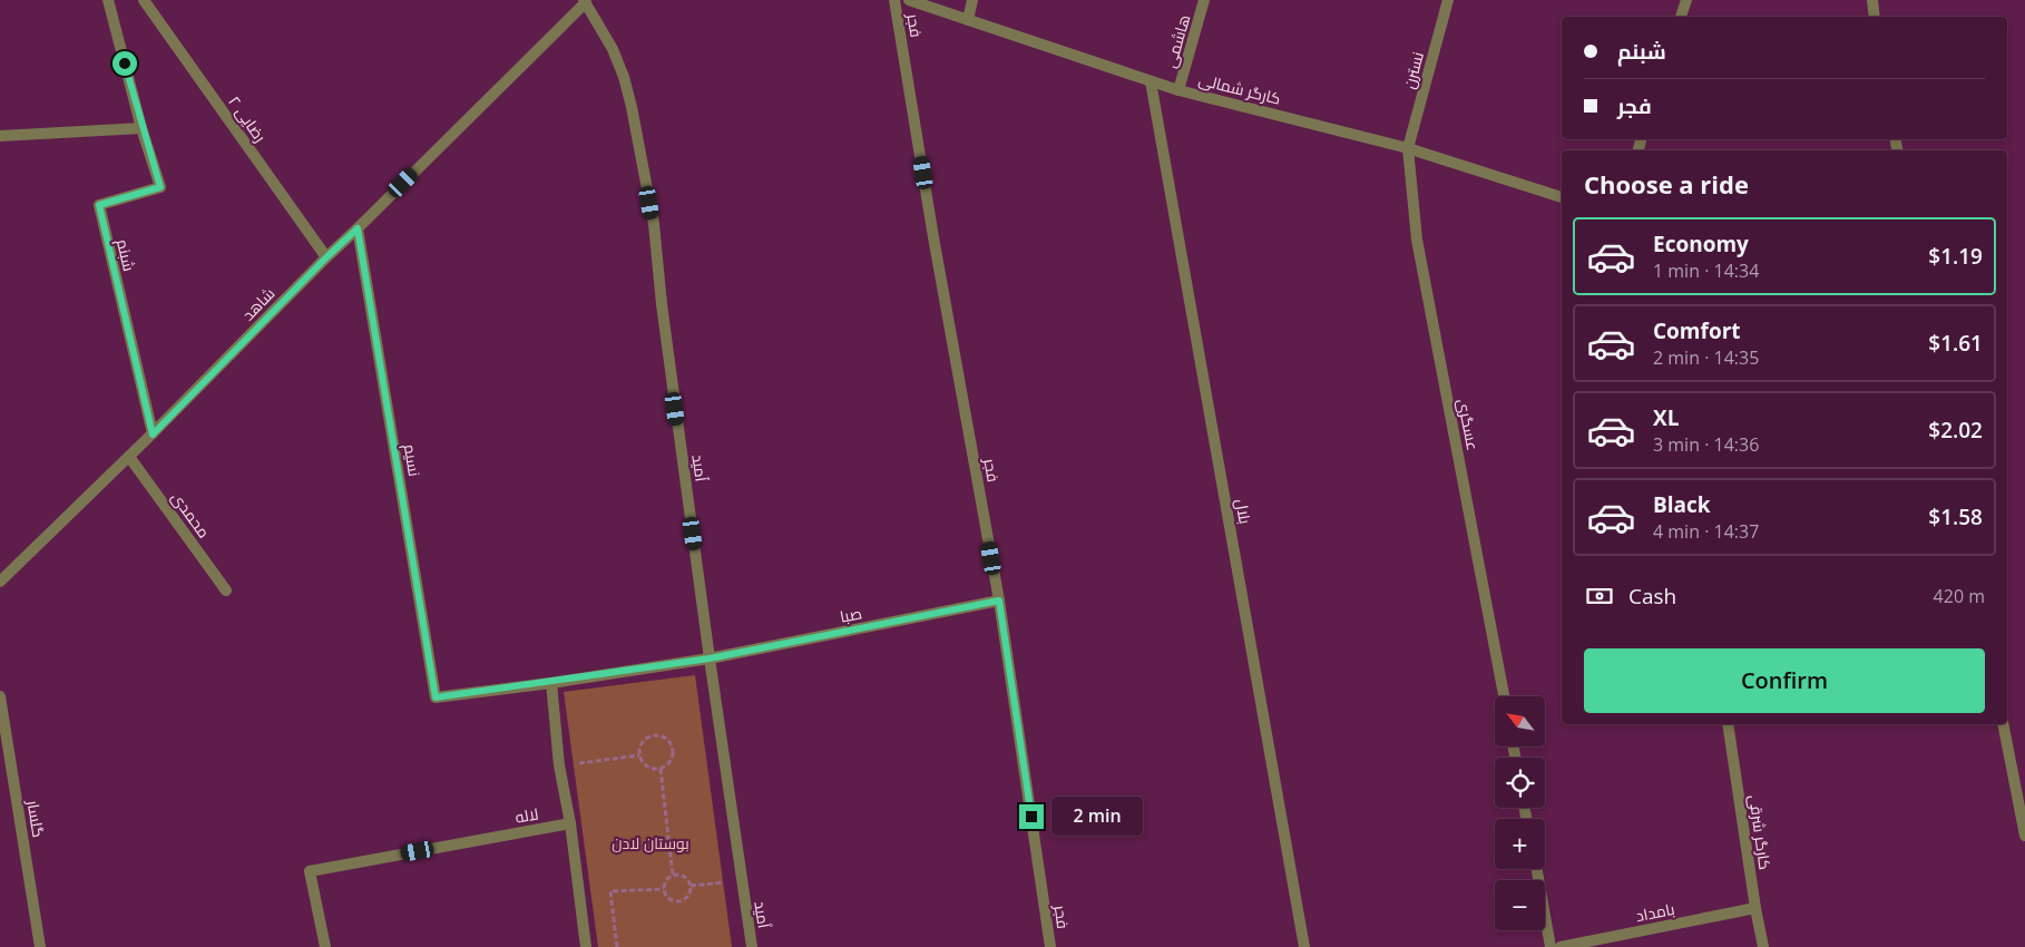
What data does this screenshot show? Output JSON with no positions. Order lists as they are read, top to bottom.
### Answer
{
  "streets": {
    "street": [
      "فجر",
      "هاشمی",
      "نسترن",
      "کارگر شمالی",
      "رضایی ۲",
      "شبنم",
      "شاهد",
      "عسگری",
      "نسیم",
      "اُمید",
      "بلال",
      "محمدی",
      "صبا",
      "لاله",
      "گلسار",
      "کارگر شرقی",
      "بامداد"
    ]
  },
  "crossings": [
    ["فجر", "صبا"],
    ["هاشمی", "کارگر شمالی"],
    ["نسترن", "کارگر شمالی"],
    ["نسترن", "عسگری"],
    ["کارگر شمالی", "عسگری"],
    ["کارگر شمالی", "بلال"],
    ["رضایی ۲", "شاهد"],
    ["شبنم", "شاهد"],
    ["شاهد", "نسیم"],
    ["شاهد", "اُمید"],
    ["شاهد", "محمدی"],
    ["نسیم", "صبا"],
    ["اُمید", "صبا"],
    ["کارگر شرقی", "بامداد"]
  ],
  "parks": ["بوستان لادن"],
  "north": "top left",
  "page": {
    "banner": ["شبنم", "فجر"],
    "heading": "Choose a ride",
    "list": [
      {
        "name": "Economy",
        "note": "1 min · 14:34",
        "value": "$1.19"
      },
      {
        "name": "Comfort",
        "note": "2 min · 14:35",
        "value": "$1.61"
      },
      {
        "name": "XL",
        "note": "3 min · 14:36",
        "value": "$2.02"
      },
      {
        "name": "Black",
        "note": "4 min · 14:37",
        "value": "$1.58"
      }
    ],
    "pay": ["Cash", "420 m"],
    "buttons": "Confirm",
    "map_buttons": ["+", "−"],
    "bubble": "2 min"
  }
}
